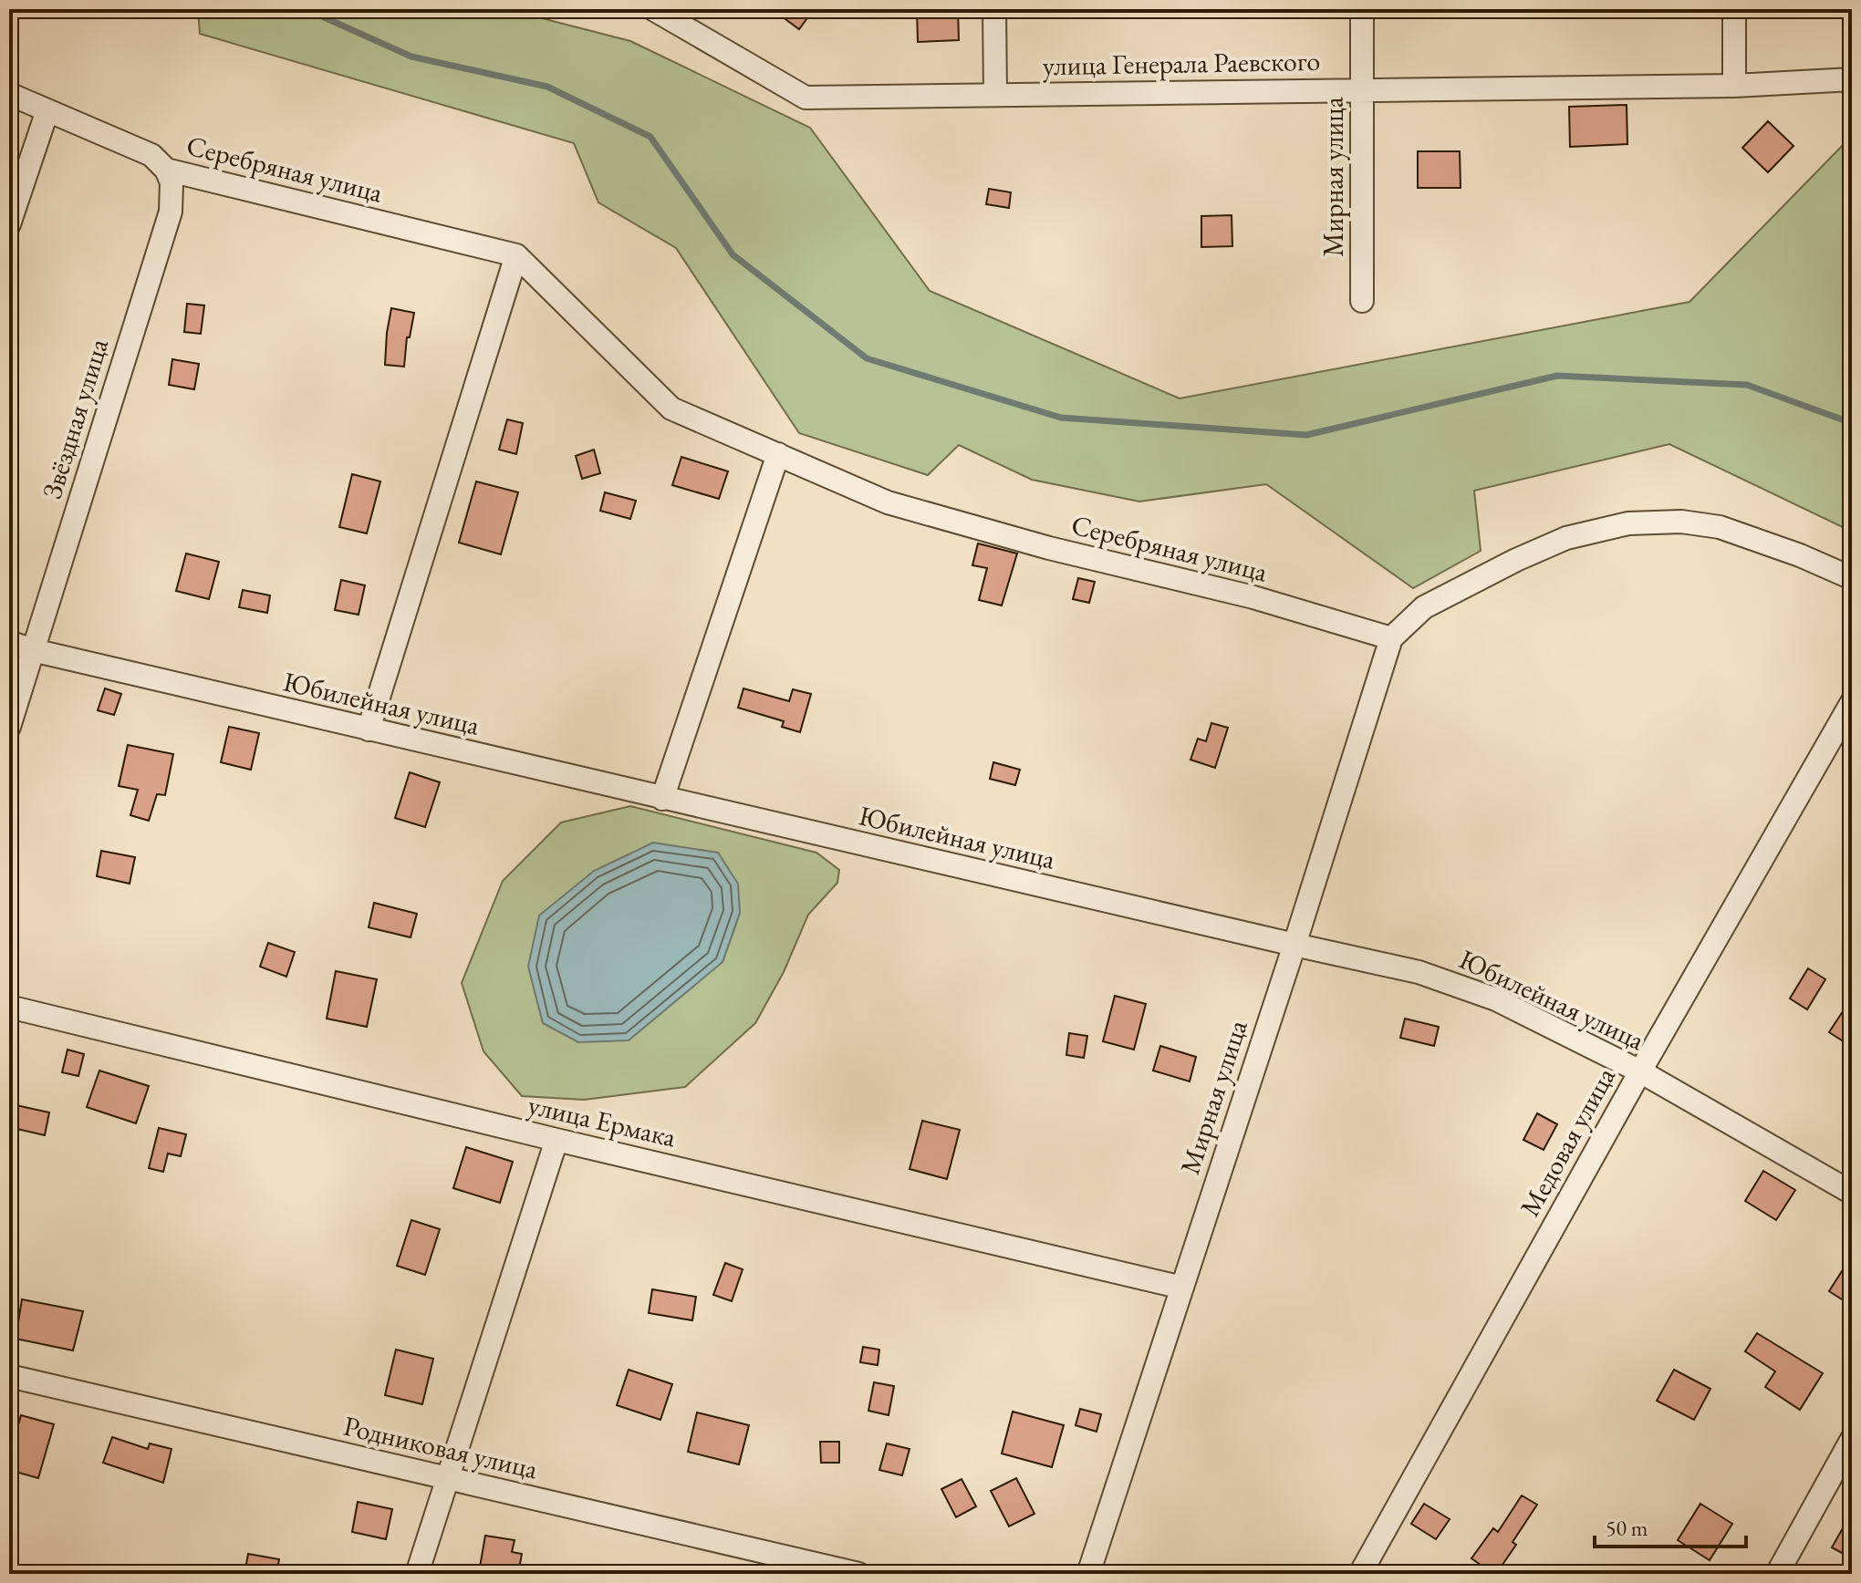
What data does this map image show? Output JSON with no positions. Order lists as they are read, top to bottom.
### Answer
{
  "streets": {
    "street": [
      "улица Генерала Раевского",
      "Серебряная улица",
      "Мирная улица",
      "Звёздная улица",
      "Юбилейная улица",
      "улица Ермака",
      "Медовая улица",
      "Родниковая улица"
    ]
  },
  "crossings": [
    ["улица Генерала Раевского", "Мирная улица"],
    ["Серебряная улица", "Мирная улица"],
    ["Серебряная улица", "Звёздная улица"],
    ["Мирная улица", "Юбилейная улица"],
    ["Мирная улица", "улица Ермака"],
    ["Звёздная улица", "Юбилейная улица"],
    ["Юбилейная улица", "Медовая улица"]
  ],
  "scale_bar": "50 m"
}
